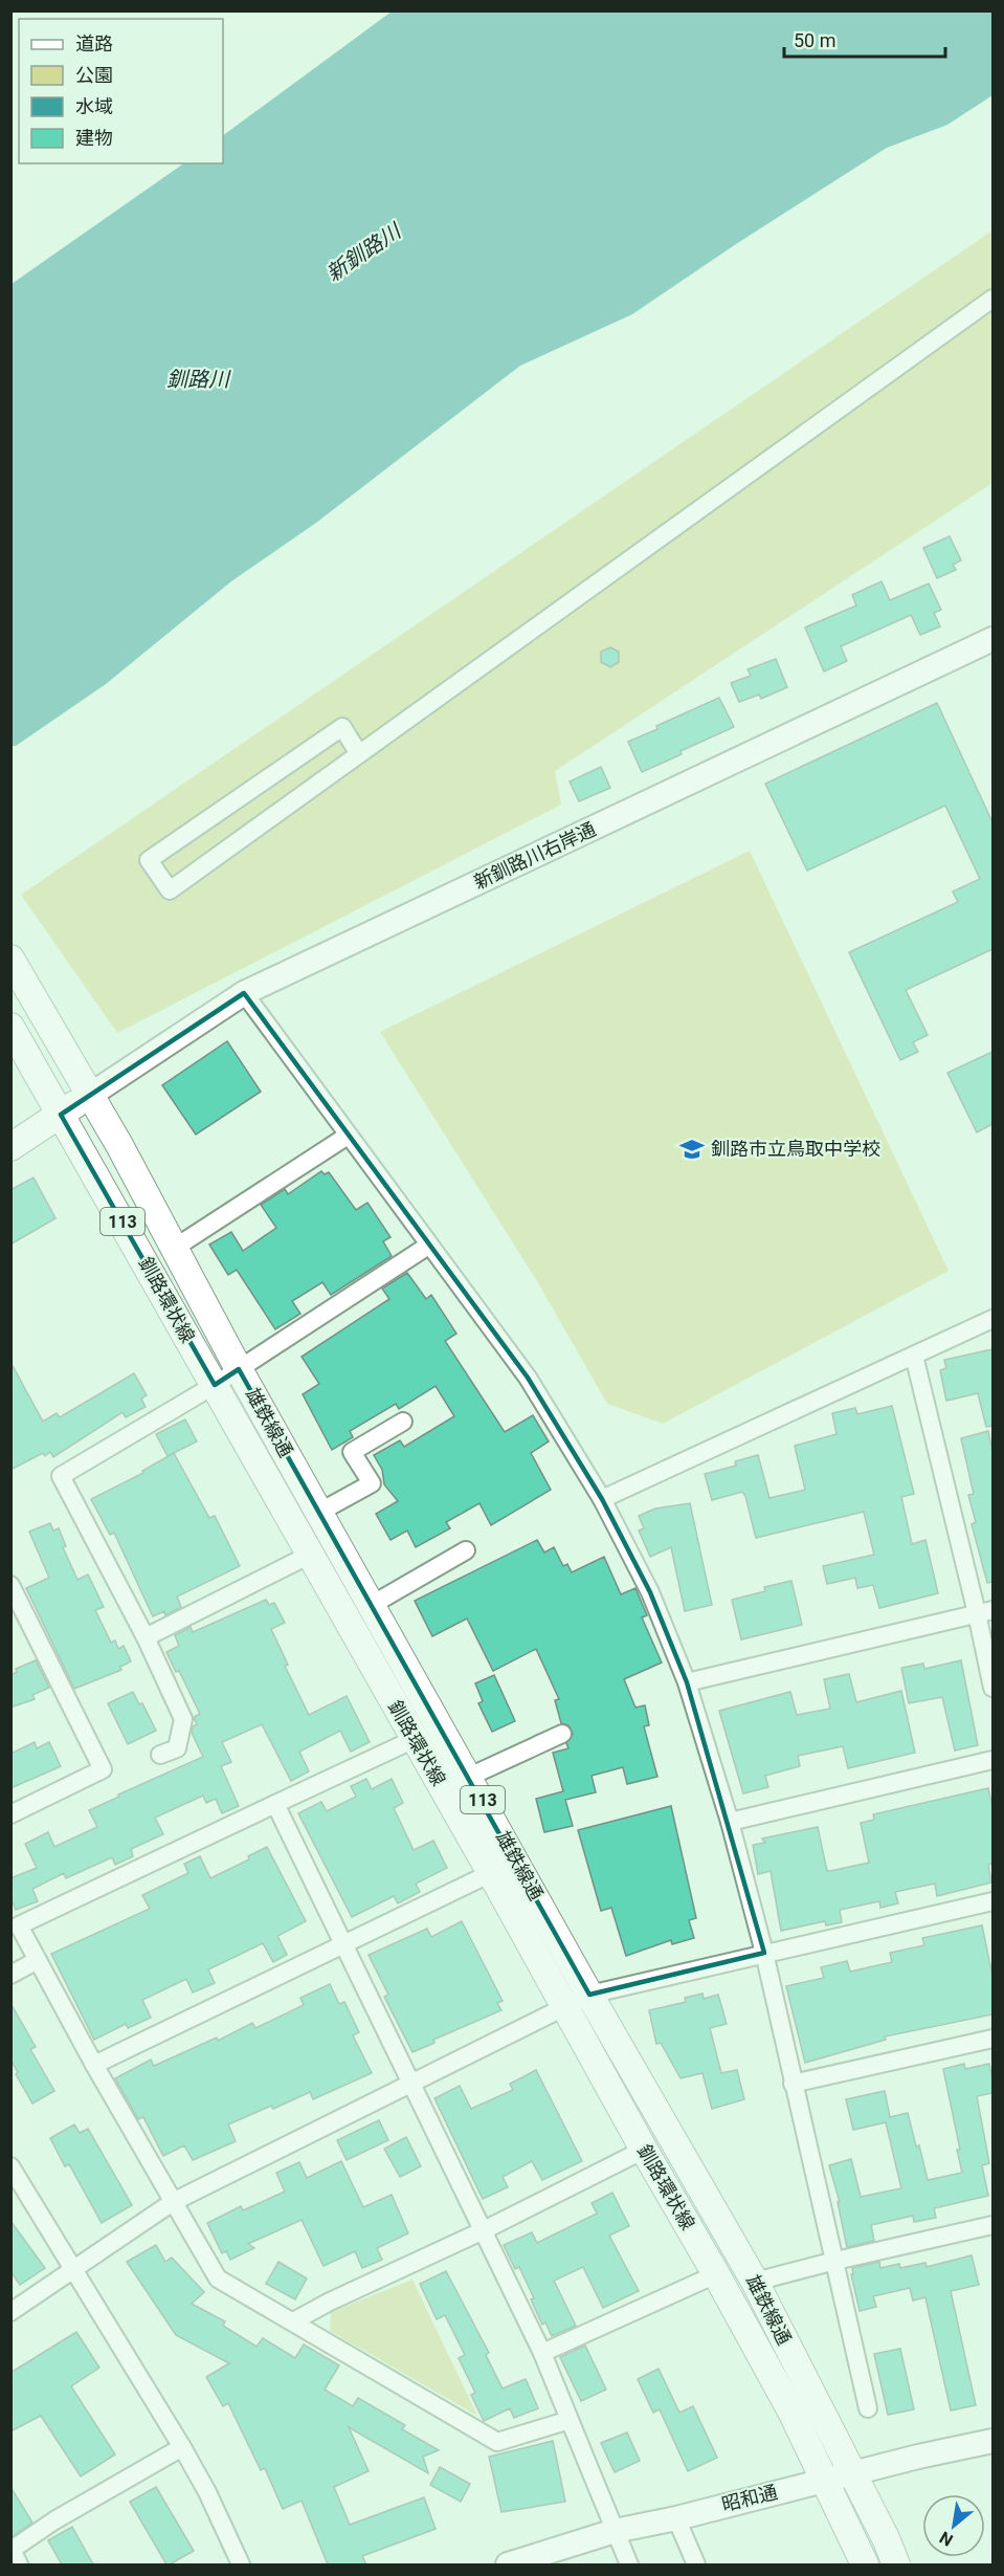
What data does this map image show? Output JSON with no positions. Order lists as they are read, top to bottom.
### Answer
{
  "streets": {
    "main road": ["113", "釧路環状線", "雄鉄線通"],
    "street": ["新釧路川右岸通", "昭和通"]
  },
  "crossings": [
    ["新釧路川右岸通", "雄鉄線通"],
    ["釧路環状線", "昭和通"],
    ["雄鉄線通", "昭和通"]
  ],
  "water": ["新釧路川", "釧路川"],
  "places": {
    "school or university": ["釧路市立鳥取中学校"]
  },
  "legend": [
    "道路",
    "公園",
    "水域",
    "建物"
  ],
  "scale_bar": "50 m",
  "north": "bottom left"
}
